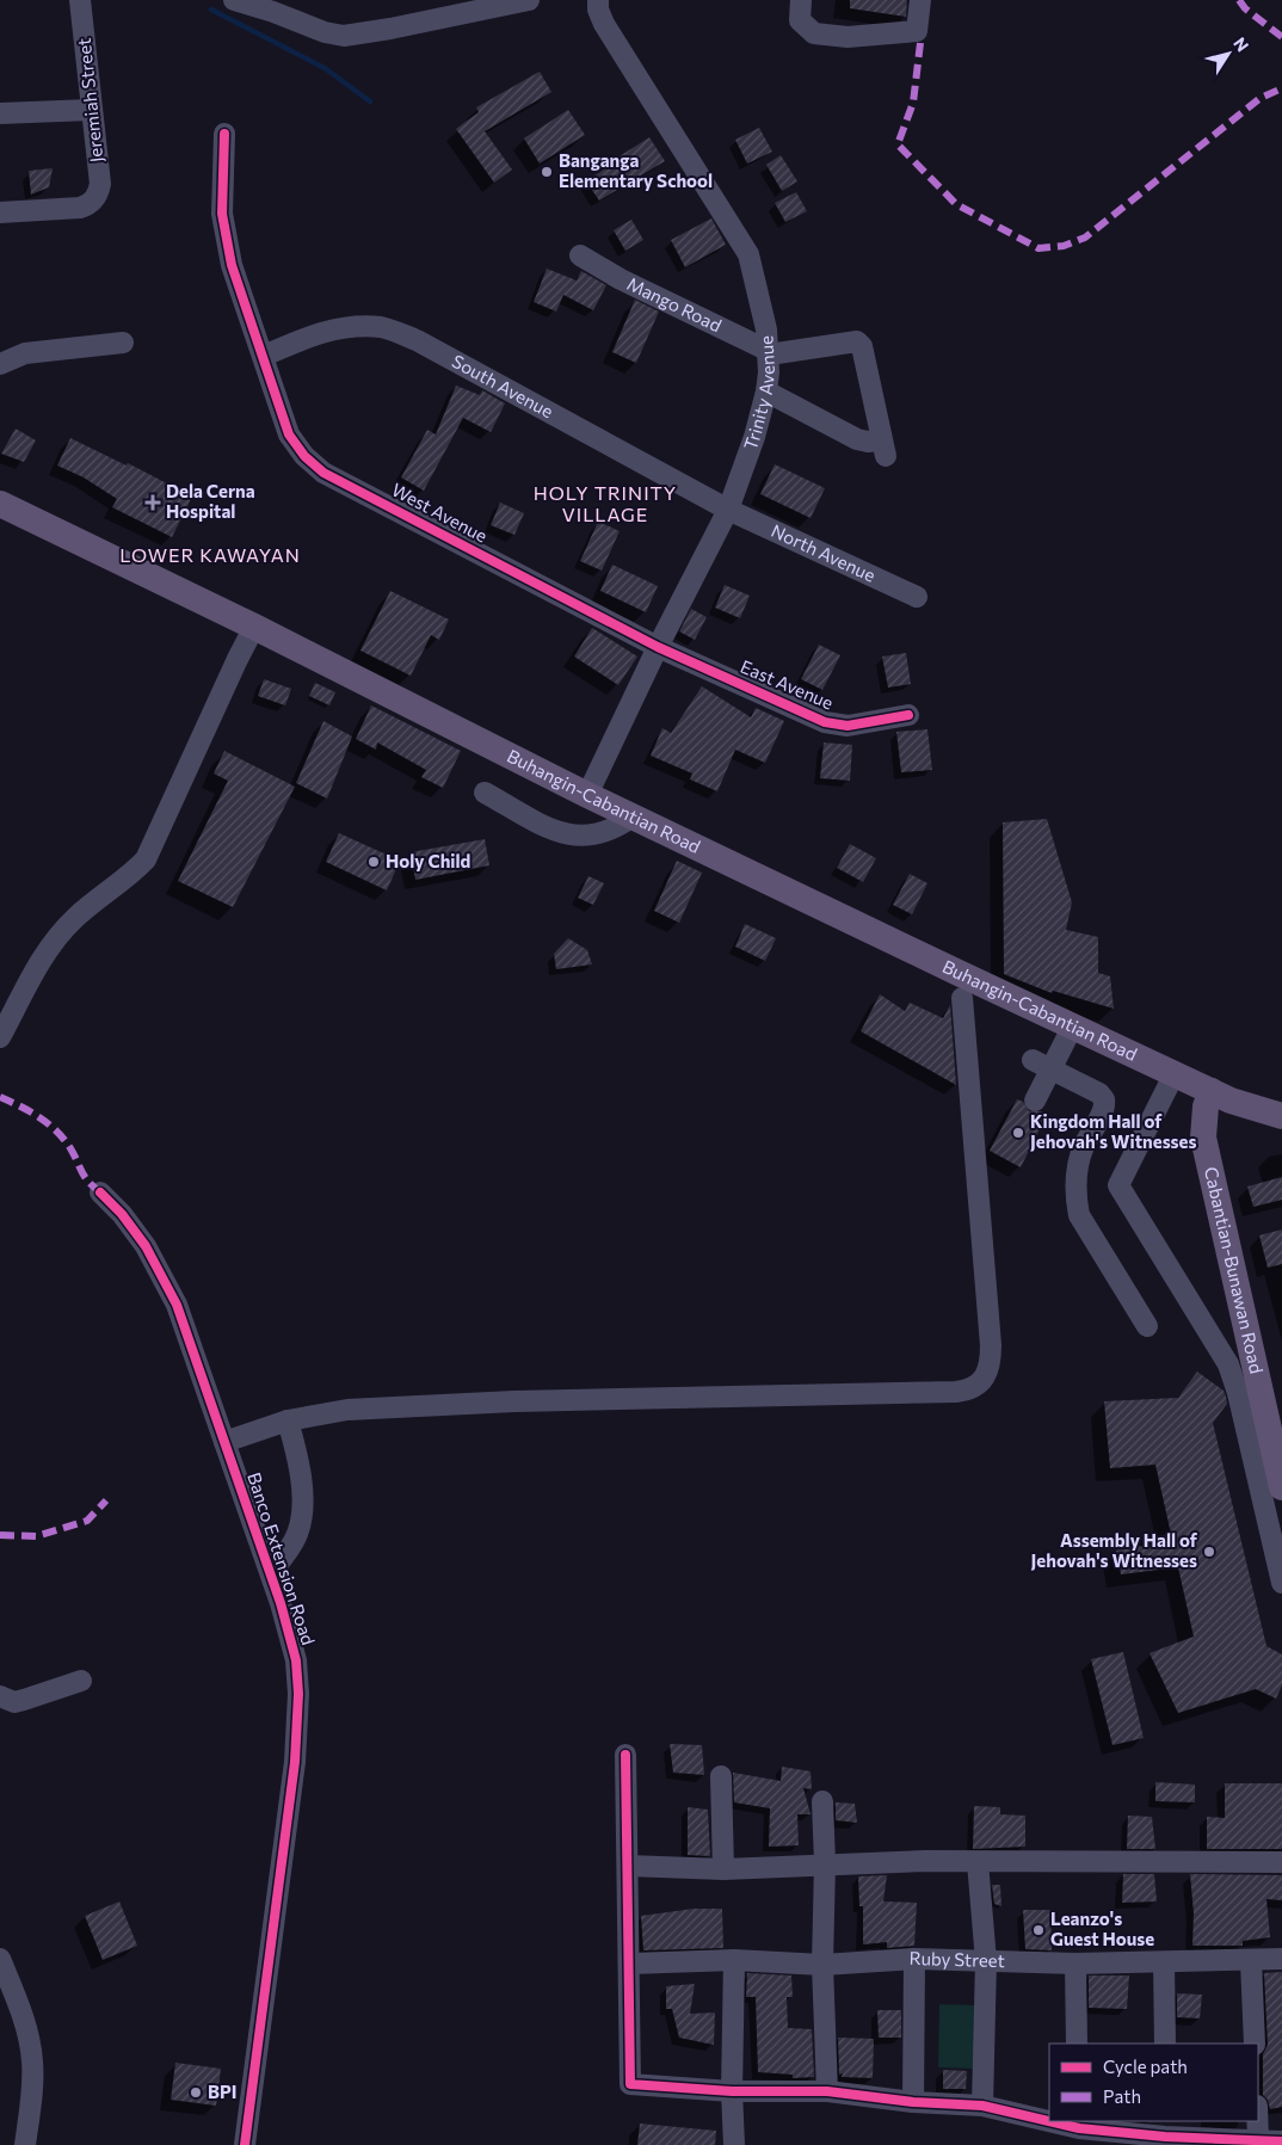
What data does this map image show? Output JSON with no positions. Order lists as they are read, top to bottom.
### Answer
{
  "streets": {
    "main road": ["Buhangin-Cabantian Road", "Cabantian-Bunawan Road"],
    "street": [
      "Jeremiah Street",
      "Mango Road",
      "South Avenue",
      "Trinity Avenue",
      "West Avenue",
      "North Avenue",
      "East Avenue",
      "Banco Extension Road",
      "Ruby Street"
    ]
  },
  "crossings": [
    ["Mango Road", "Trinity Avenue"],
    ["South Avenue", "Trinity Avenue"],
    ["South Avenue", "West Avenue"],
    ["South Avenue", "North Avenue"],
    ["Trinity Avenue", "West Avenue"],
    ["Trinity Avenue", "North Avenue"],
    ["Trinity Avenue", "East Avenue"],
    ["Trinity Avenue", "Buhangin-Cabantian Road"],
    ["West Avenue", "East Avenue"],
    ["Buhangin-Cabantian Road", "Cabantian-Bunawan Road"]
  ],
  "districts": ["HOLY TRINITY VILLAGE", "LOWER KAWAYAN"],
  "places": {
    "other": [
      "Banganga Elementary School",
      "Holy Child",
      "Kingdom Hall of Jehovah's Witnesses",
      "Assembly Hall of Jehovah's Witnesses",
      "Leanzo's Guest House",
      "BPI"
    ],
    "health": ["Dela Cerna Hospital"]
  },
  "legend": ["Cycle path", "Path"],
  "north": "top right"
}
